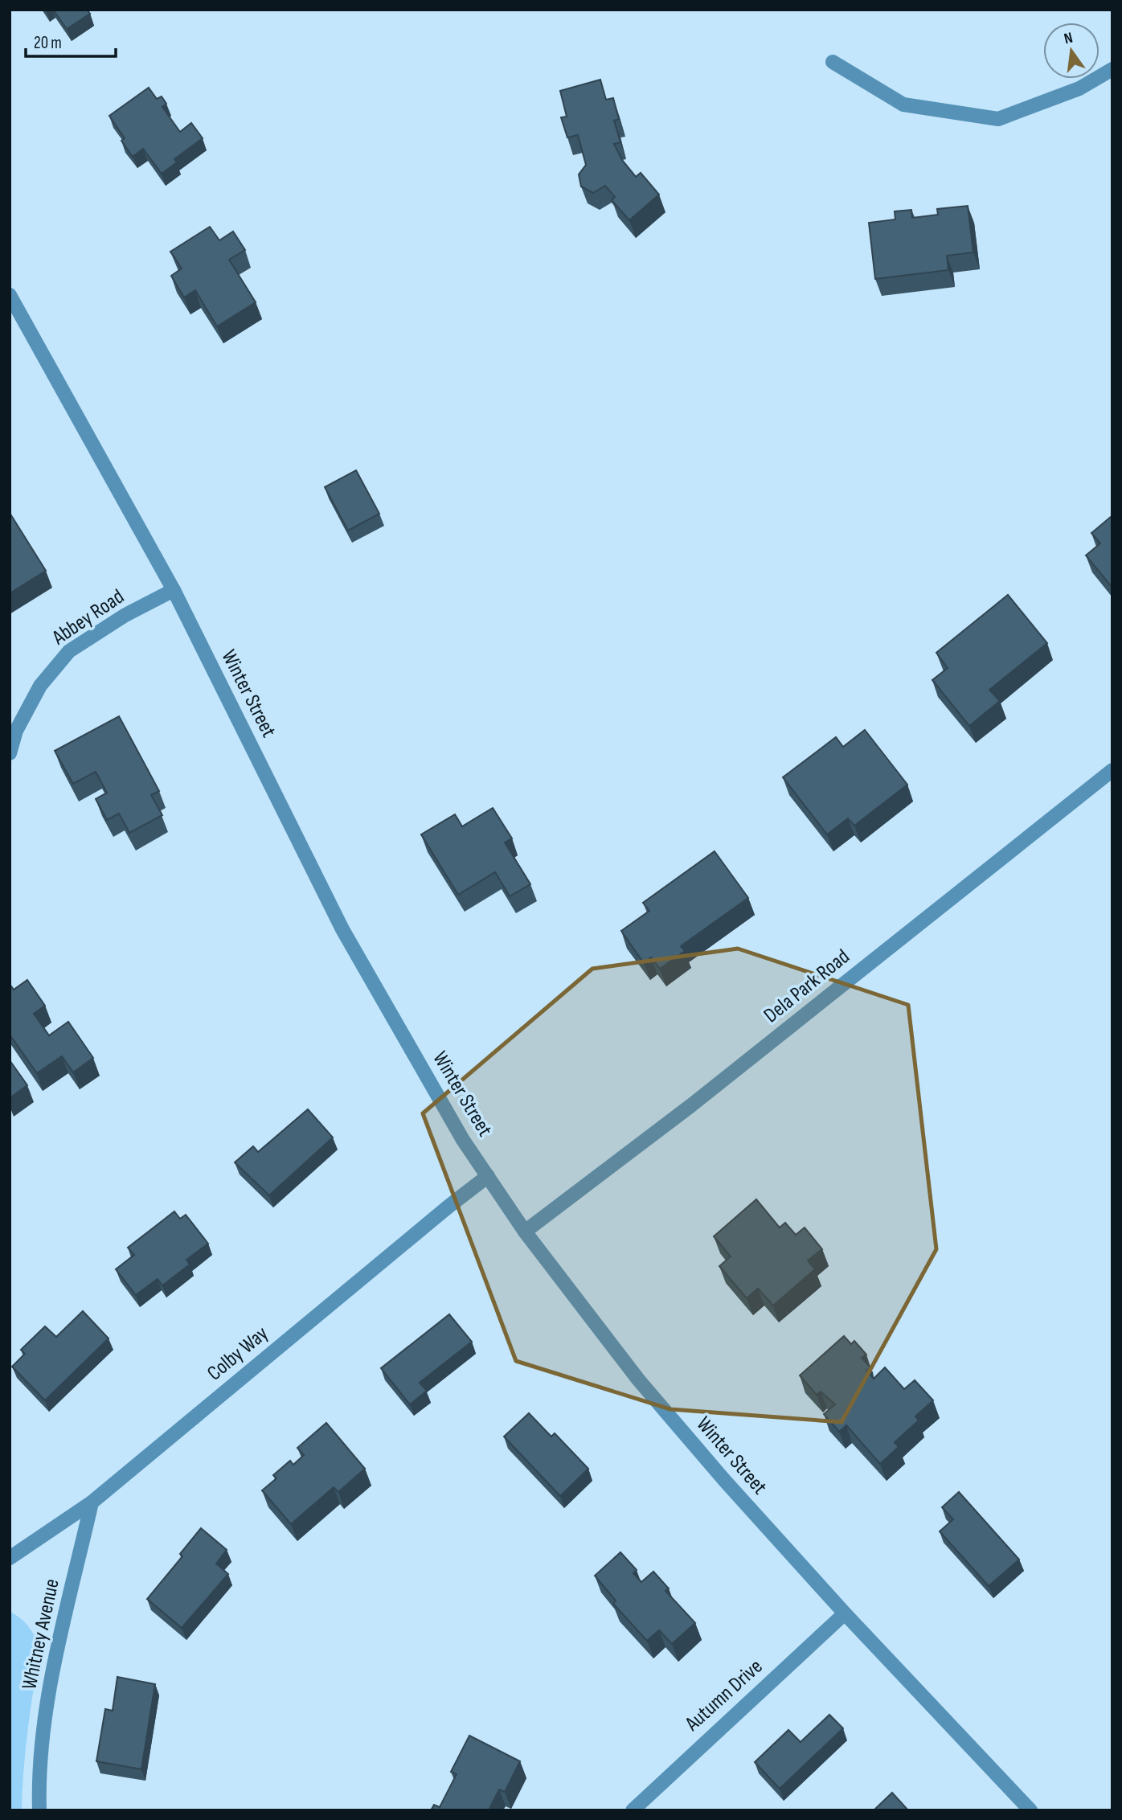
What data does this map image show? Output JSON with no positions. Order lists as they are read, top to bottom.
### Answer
{
  "streets": {
    "street": [
      "Abbey Road",
      "Winter Street",
      "Dela Park Road",
      "Colby Way",
      "Whitney Avenue",
      "Autumn Drive"
    ]
  },
  "crossings": [
    ["Abbey Road", "Winter Street"],
    ["Winter Street", "Dela Park Road"],
    ["Winter Street", "Colby Way"],
    ["Winter Street", "Autumn Drive"],
    ["Colby Way", "Whitney Avenue"]
  ],
  "scale_bar": "20 m",
  "north": "top"
}
